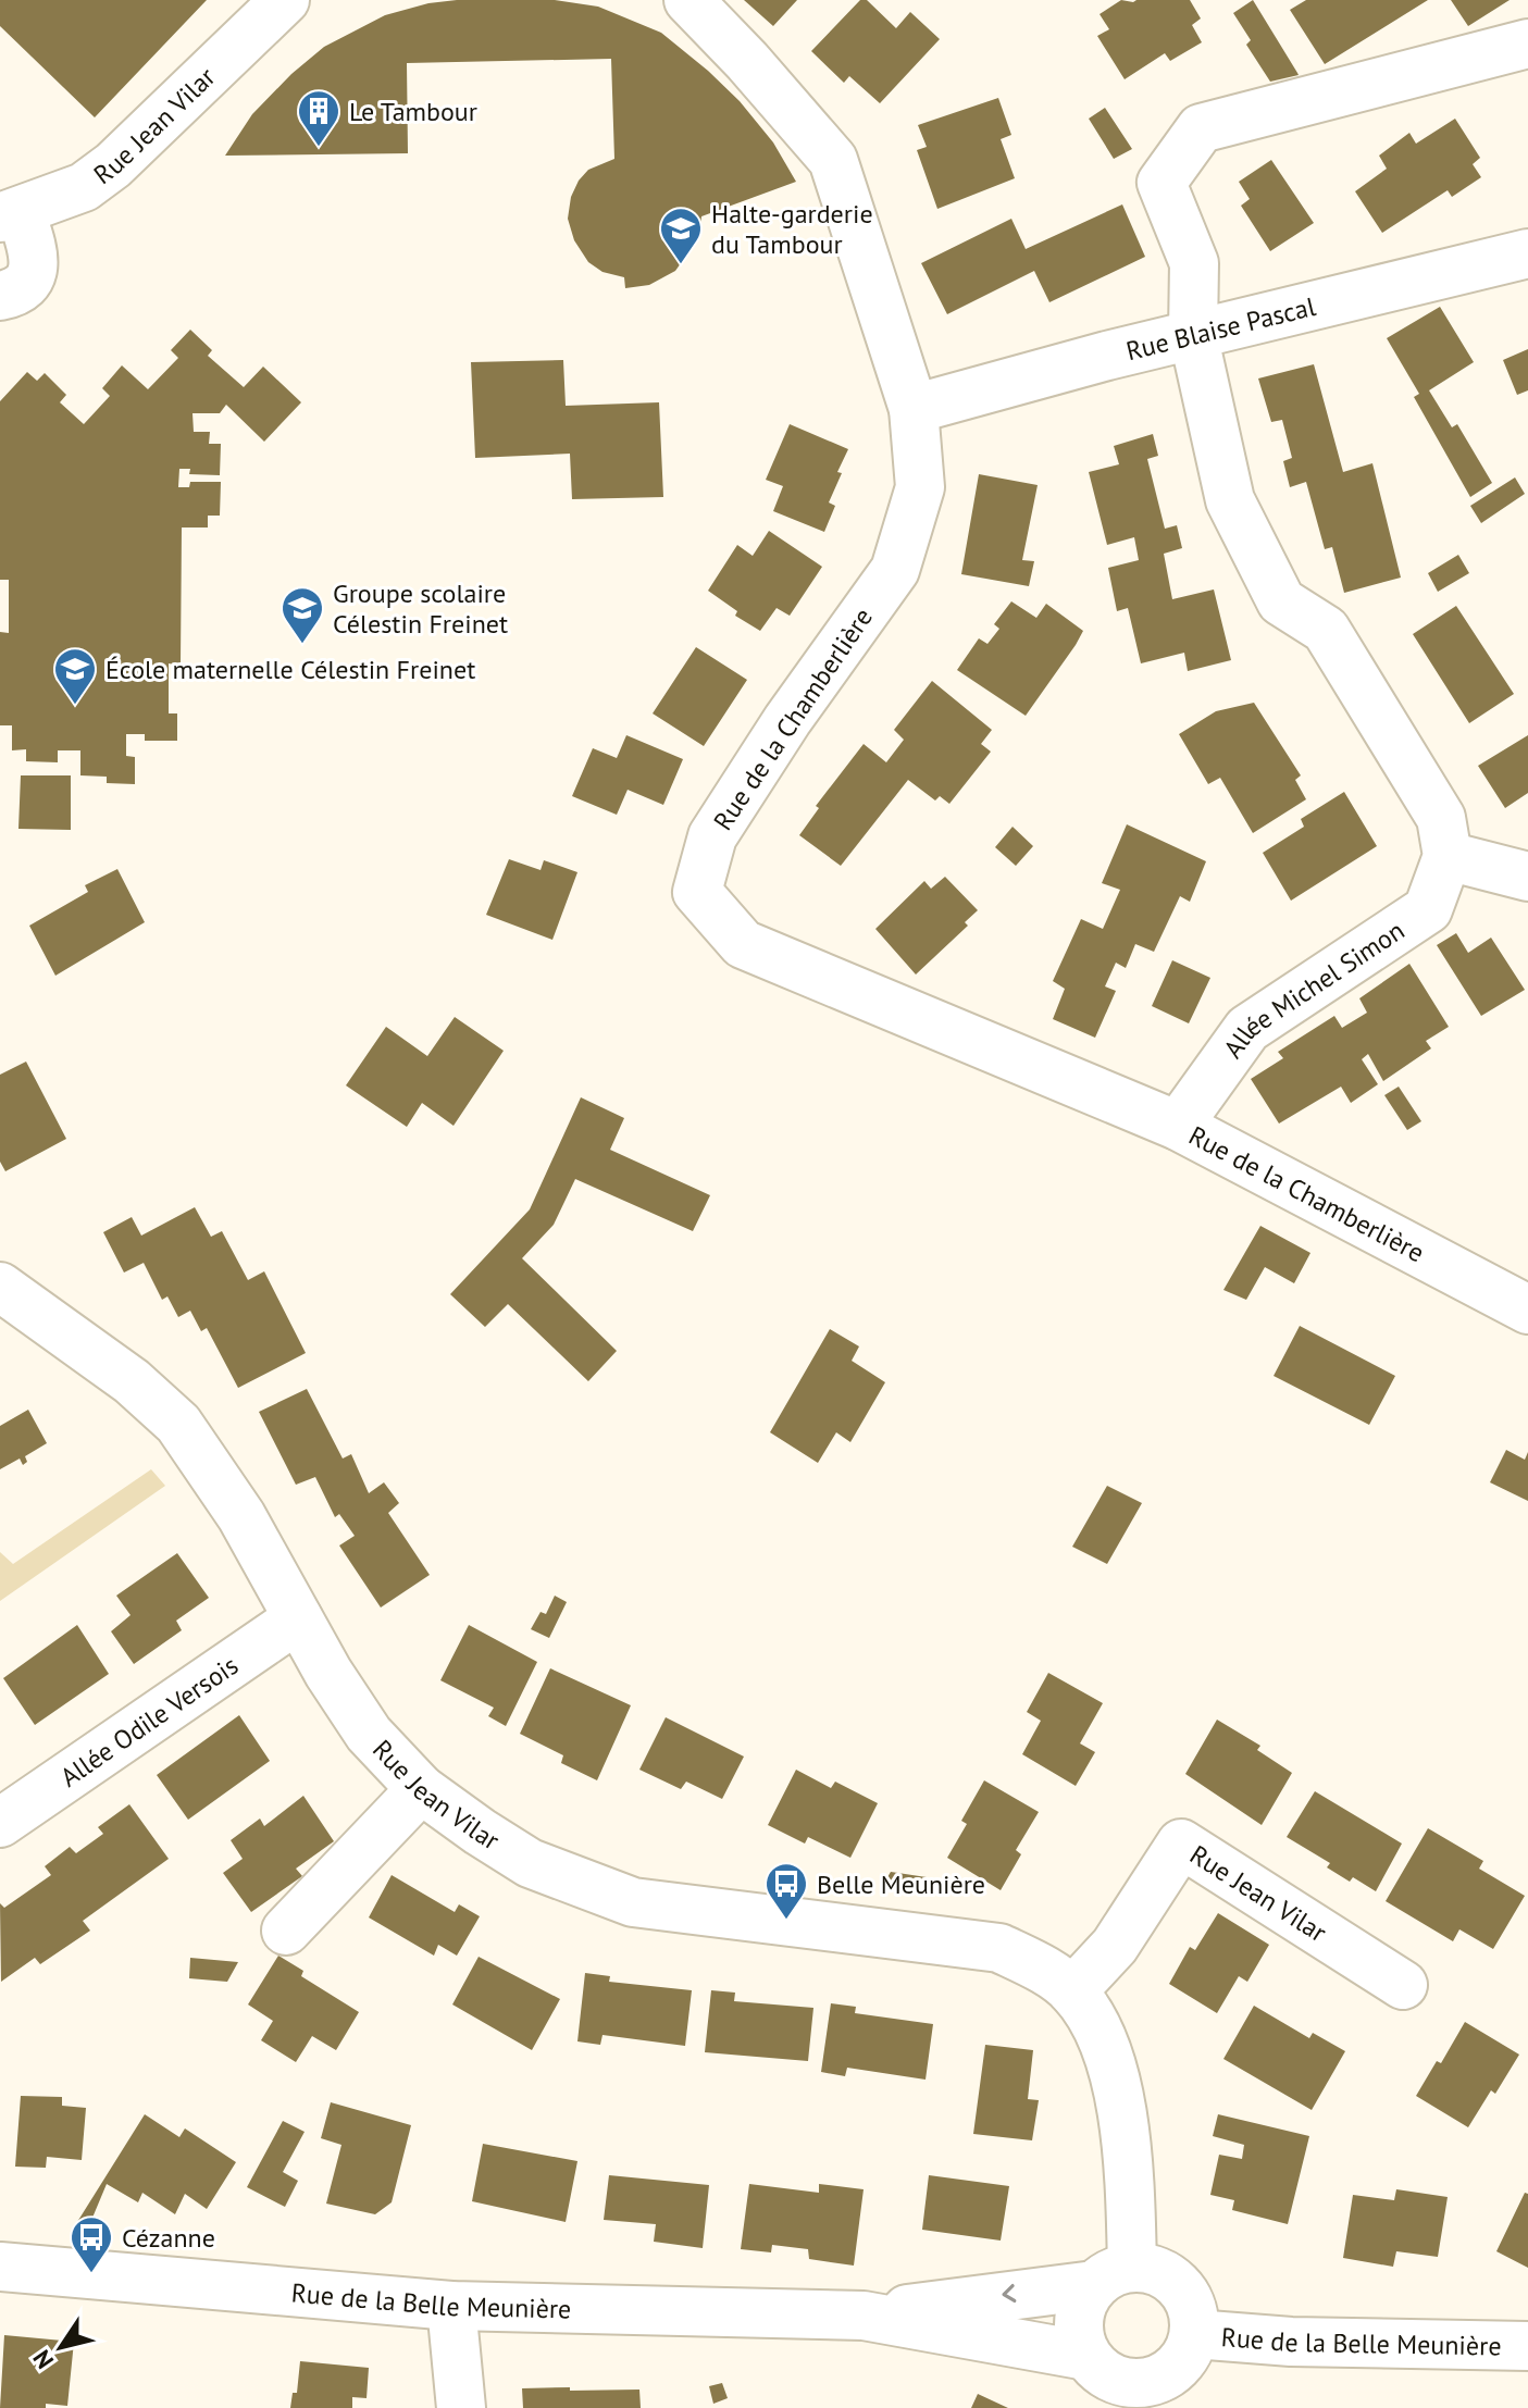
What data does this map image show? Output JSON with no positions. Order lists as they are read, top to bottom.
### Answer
{
  "streets": {
    "street": [
      "Rue Jean Vilar",
      "Rue Blaise Pascal",
      "Rue de la Chamberlière",
      "Allée Michel Simon",
      "Allée Odile Versois",
      "Rue de la Belle Meunière"
    ]
  },
  "crossings": [
    ["Rue Jean Vilar", "Allée Odile Versois"],
    ["Rue Jean Vilar", "Rue de la Belle Meunière"],
    ["Rue Blaise Pascal", "Rue de la Chamberlière"],
    ["Rue de la Chamberlière", "Allée Michel Simon"]
  ],
  "places": {
    "building": ["Le Tambour"],
    "school or university": ["Halte-garderie du Tambour", "Groupe scolaire Célestin Freinet", "École maternelle Célestin Freinet"],
    "bus stop": ["Belle Meunière", "Cézanne"]
  },
  "north": "bottom left"
}
